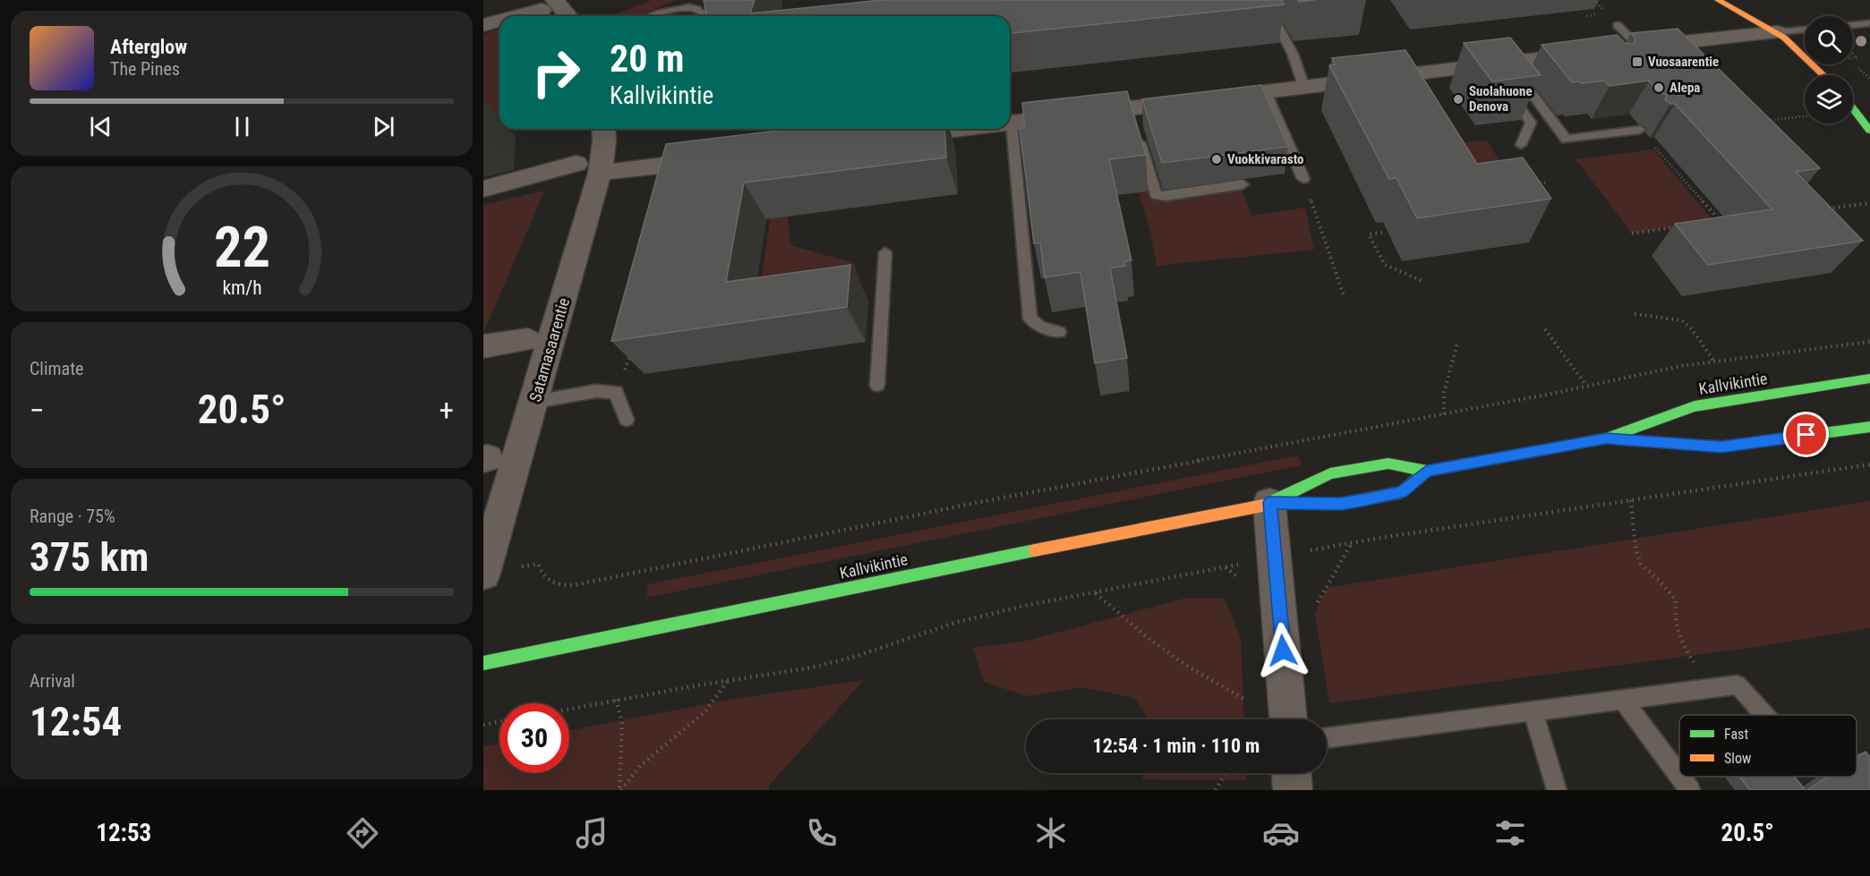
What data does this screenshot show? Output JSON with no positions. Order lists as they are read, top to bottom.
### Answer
{
  "streets": {
    "main road": ["Kallvikintie"],
    "street": ["Satamasaarentie"]
  },
  "places": {
    "transit": ["Vuosaarentie"],
    "other": ["Alepa", "Suolahuone Denova", "Vuokkivarasto"]
  },
  "legend": ["Fast", "Slow"],
  "page": {
    "turn": ["20 m", "Kallvikintie"],
    "song": ["Afterglow", "The Pines"],
    "tile": [
      "Climate",
      ["Range · 75%", "375 km"],
      ["Arrival", "12:54"]
    ],
    "heat": ["−", "20.5°", "+"],
    "limit": "30",
    "trip": "12:54 · 1 min · 110 m",
    "tabs": ["12:53", "20.5°"],
    "gauge": ["22", "km/h"]
  }
}
